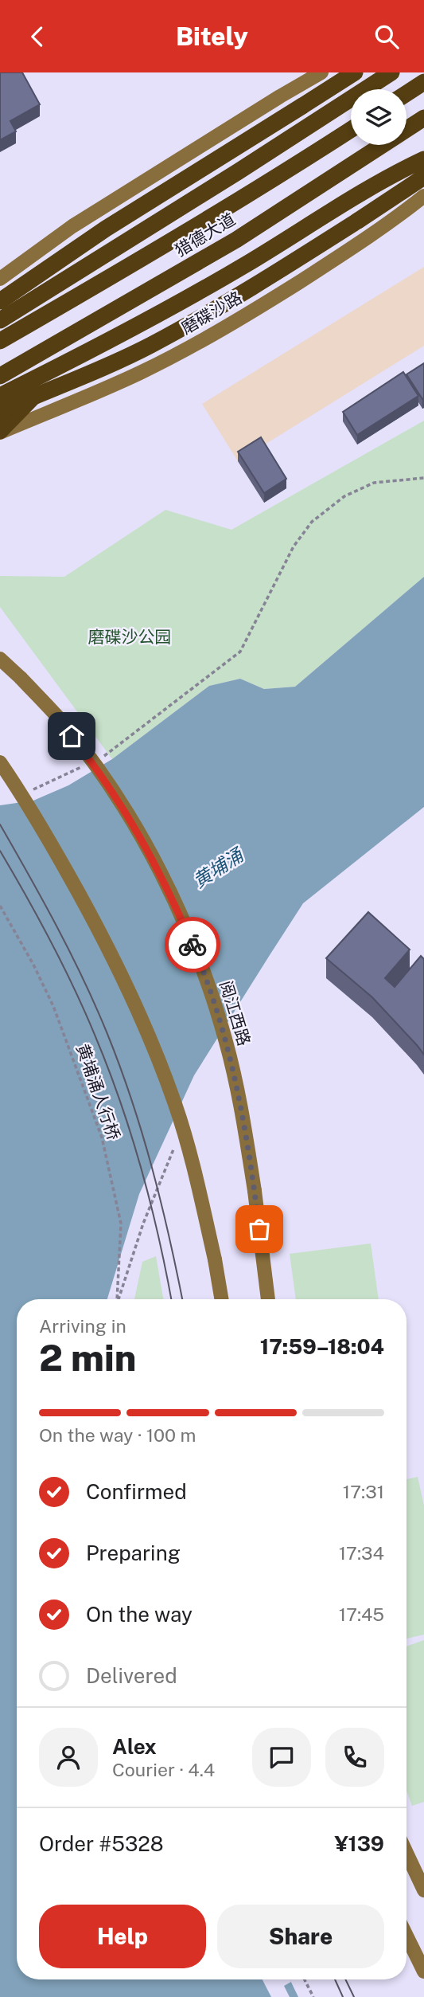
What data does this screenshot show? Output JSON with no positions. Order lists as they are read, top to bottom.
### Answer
{
  "streets": {
    "highway": ["猎德大道"],
    "main road": ["磨碟沙路", "阅江西路"],
    "path": ["黄埔涌人行桥"]
  },
  "water": ["黄埔涌"],
  "parks": ["磨碟沙公园"],
  "page": {
    "header": "Bitely",
    "heading": ["2 min", "Arriving in", "17:59–18:04"],
    "panel": [
      "Alex",
      "Courier · 4.4",
      "Order #5328",
      "¥139"
    ],
    "bar": "On the way · 100 m",
    "list": [
      ["Confirmed", "17:31"],
      ["Preparing", "17:34"],
      ["On the way", "17:45"],
      "Delivered"
    ],
    "buttons": ["Help", "Share"]
  }
}
